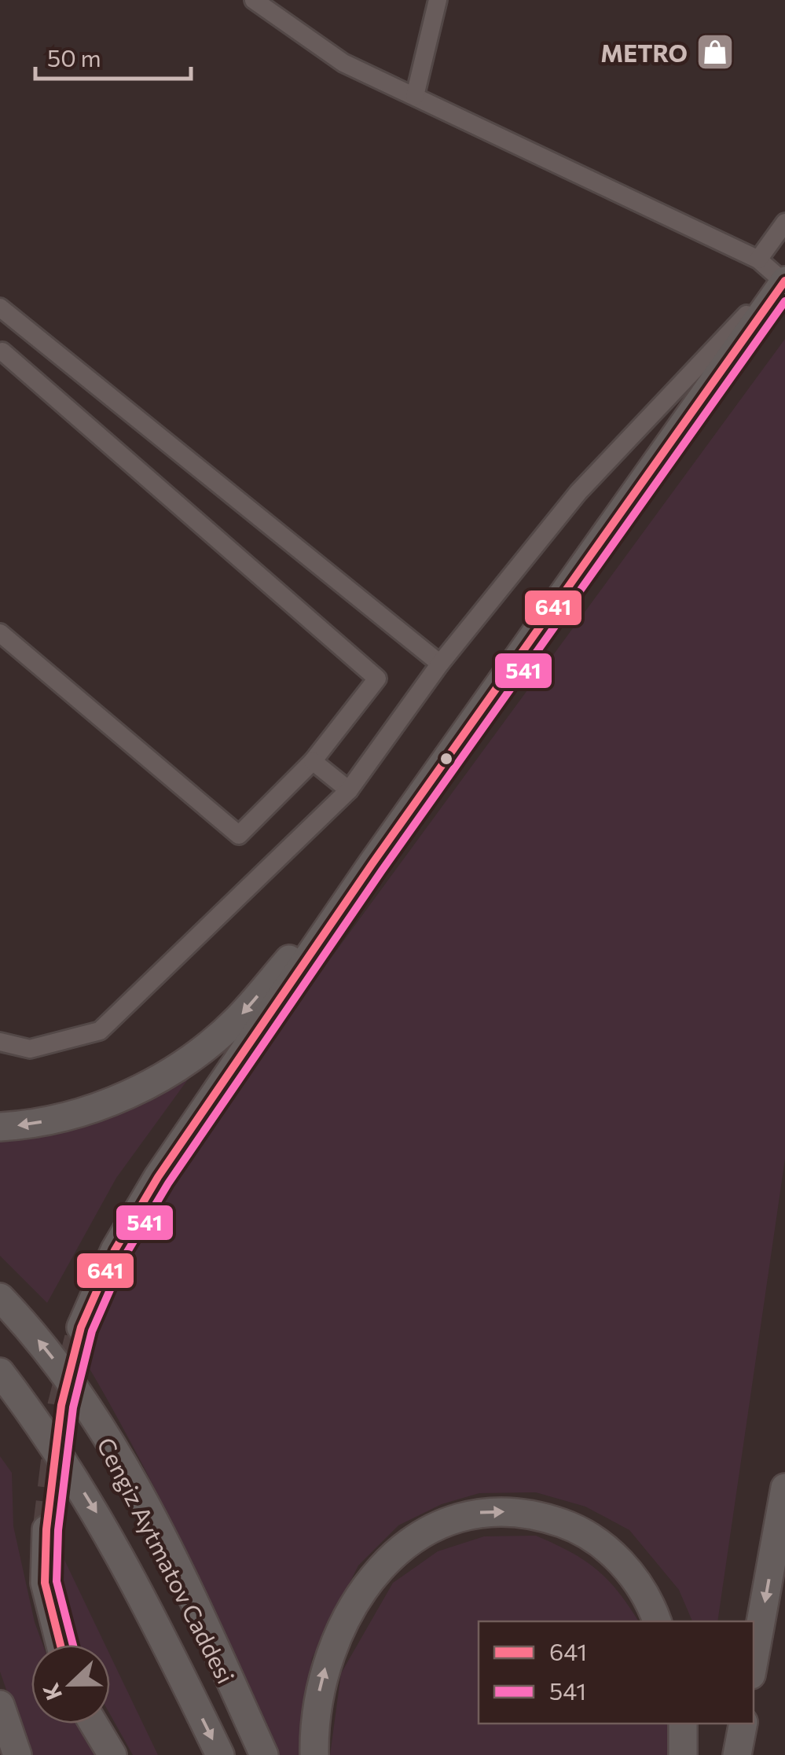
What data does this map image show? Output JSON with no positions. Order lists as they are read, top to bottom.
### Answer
{
  "streets": {
    "highway": ["Cengiz Aytmatov Caddesi"]
  },
  "places": {
    "shop": ["METRO"]
  },
  "lines": ["transit line 641", "transit line 541"],
  "legend": ["641", "541"],
  "scale_bar": "50 m",
  "north": "left"
}
